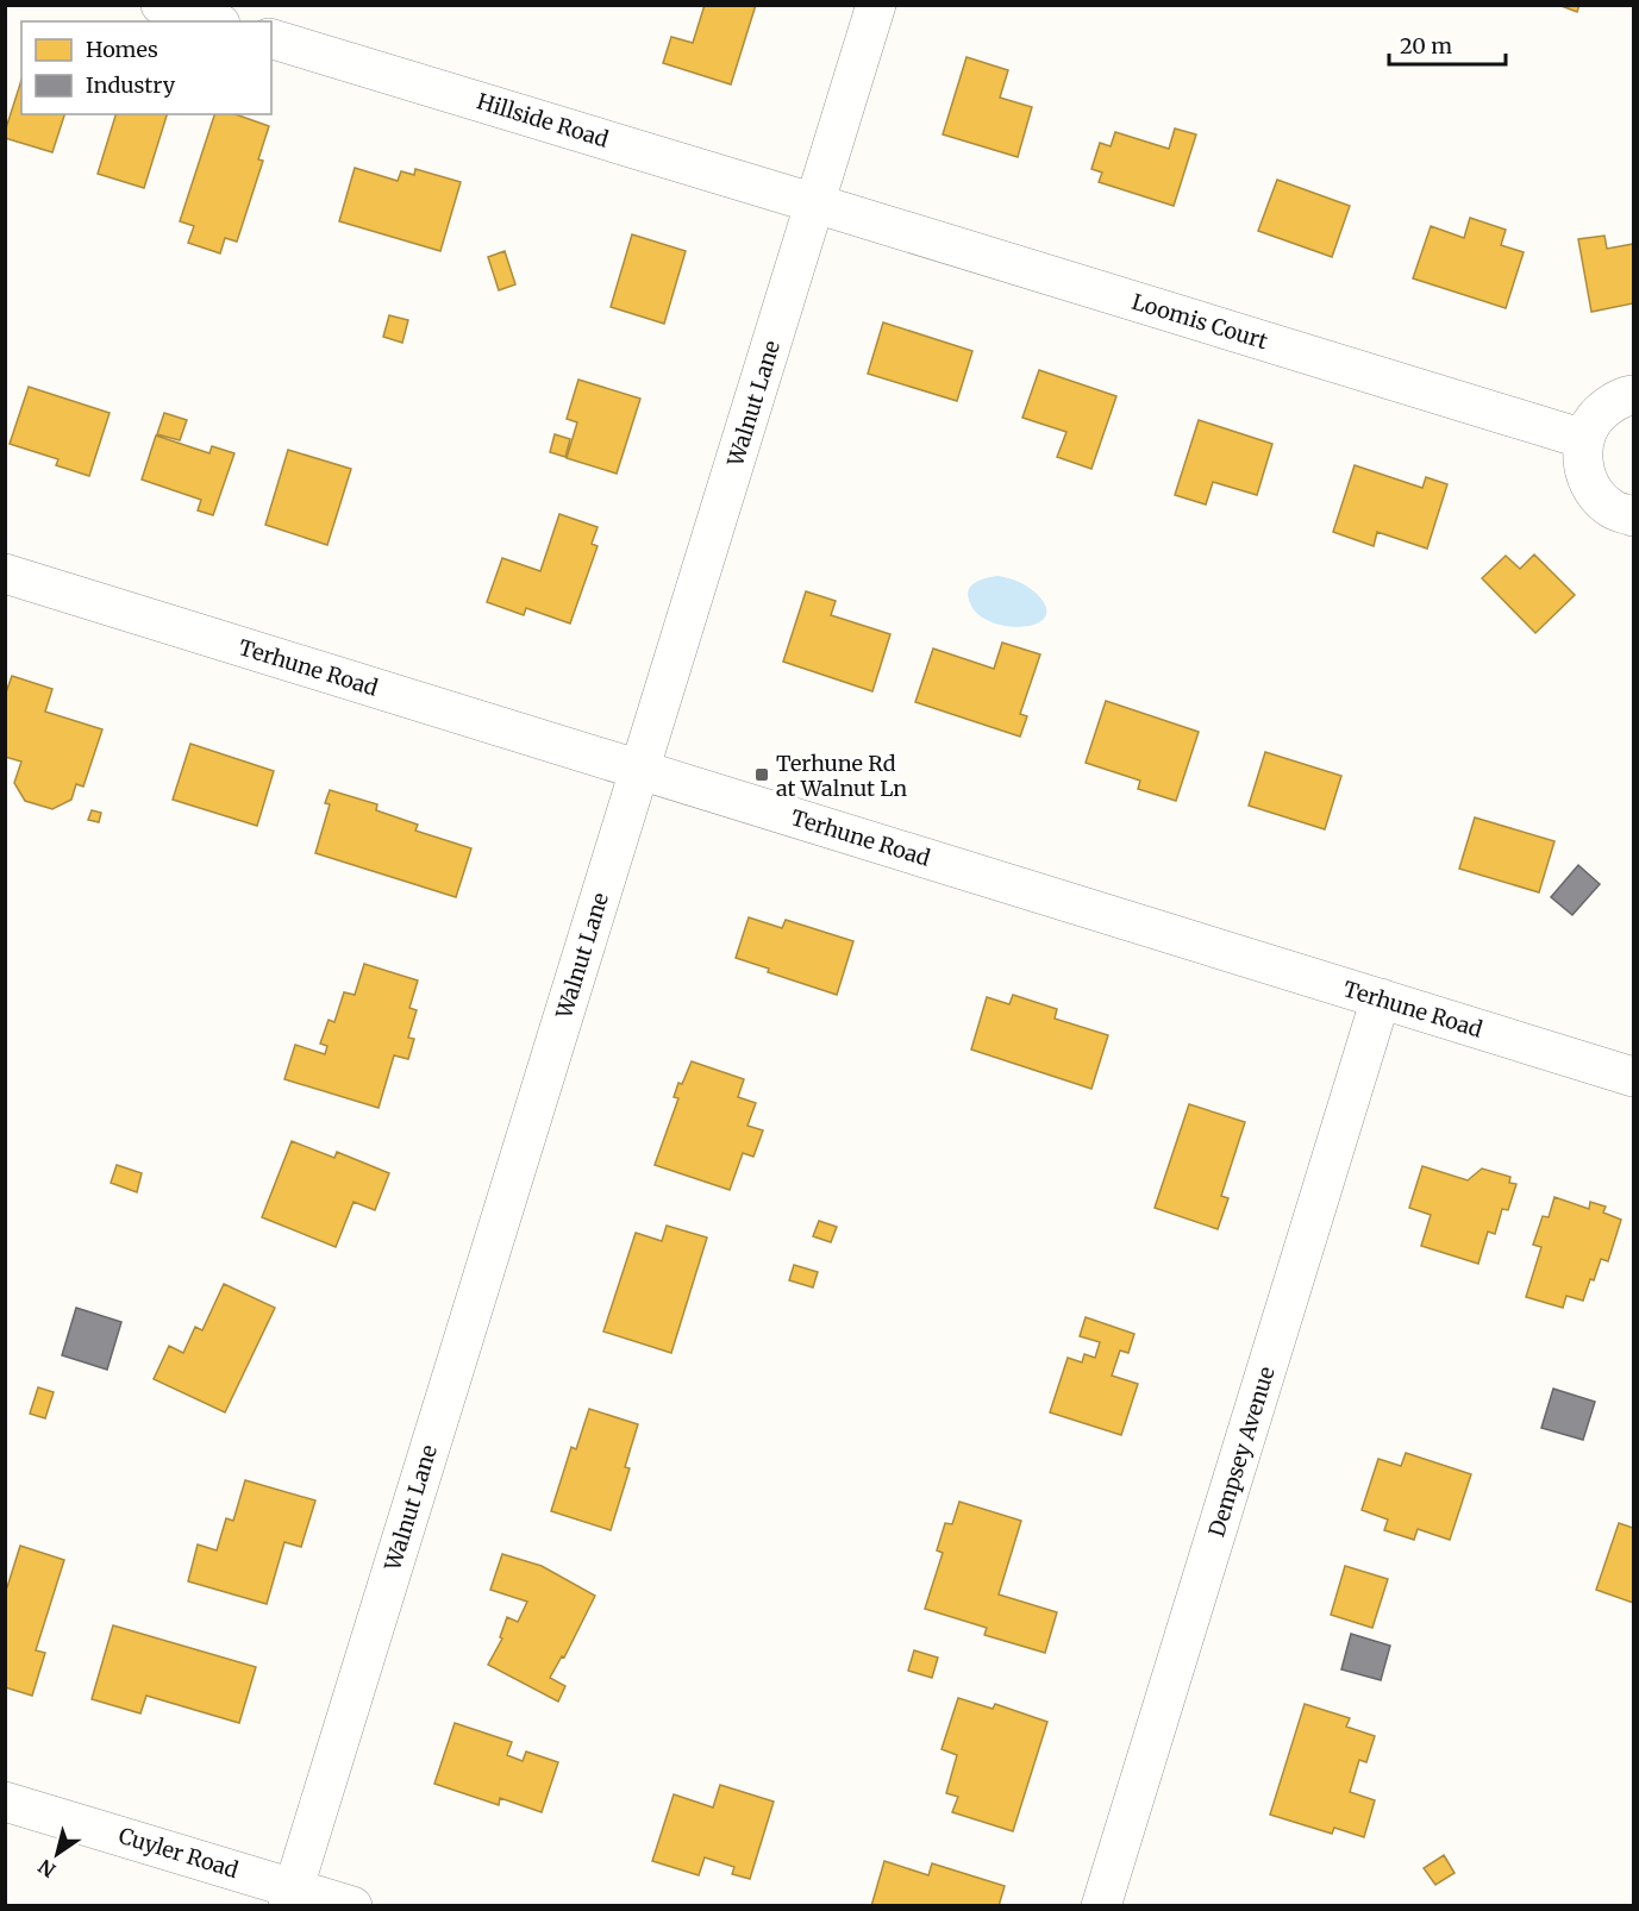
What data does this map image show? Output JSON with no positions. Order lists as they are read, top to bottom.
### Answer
{
  "streets": {
    "street": [
      "Hillside Road",
      "Loomis Court",
      "Walnut Lane",
      "Terhune Road",
      "Dempsey Avenue",
      "Cuyler Road"
    ]
  },
  "crossings": [
    ["Hillside Road", "Loomis Court"],
    ["Hillside Road", "Walnut Lane"],
    ["Loomis Court", "Walnut Lane"],
    ["Walnut Lane", "Terhune Road"],
    ["Walnut Lane", "Cuyler Road"],
    ["Terhune Road", "Dempsey Avenue"]
  ],
  "places": {
    "transit": ["Terhune Rd at Walnut Ln"]
  },
  "legend": ["Homes", "Industry"],
  "scale_bar": "20 m",
  "north": "bottom left"
}
